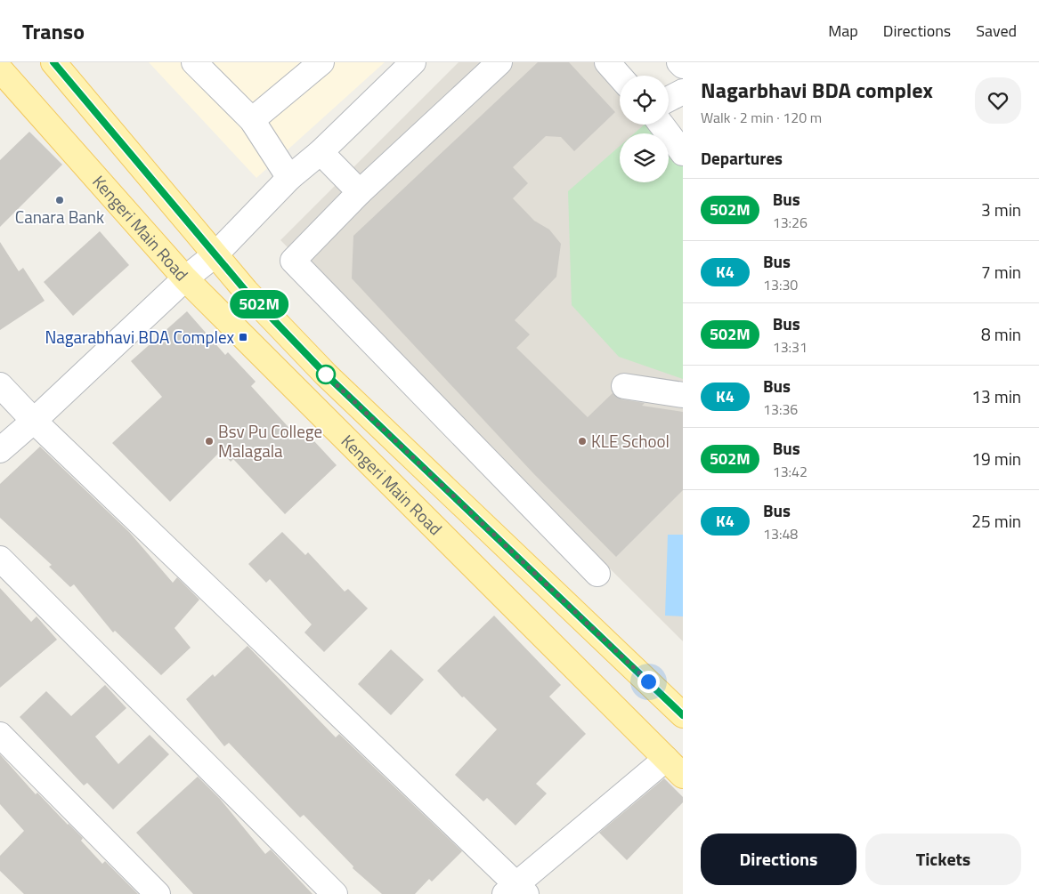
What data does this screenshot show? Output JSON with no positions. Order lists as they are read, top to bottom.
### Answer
{
  "streets": {
    "main road": ["Kengeri Main Road"]
  },
  "places": {
    "other": ["Canara Bank", "Bsv Pu College Malagala", "KLE School"],
    "transit": ["Nagarabhavi BDA Complex"]
  },
  "lines": ["bus line 502M"],
  "page": {
    "header": "Transo",
    "nav": ["Map", "Directions", "Saved"],
    "on_map": "502M",
    "heading": [
      ["Nagarbhavi BDA complex", "Walk · 2 min · 120 m"],
      "Departures"
    ],
    "list": [
      {
        "mark": "502M",
        "name": "Bus",
        "note": "13:26",
        "value": "3 min"
      },
      {
        "mark": "K4",
        "name": "Bus",
        "note": "13:30",
        "value": "7 min"
      },
      {
        "mark": "502M",
        "name": "Bus",
        "note": "13:31",
        "value": "8 min"
      },
      {
        "mark": "K4",
        "name": "Bus",
        "note": "13:36",
        "value": "13 min"
      },
      {
        "mark": "502M",
        "name": "Bus",
        "note": "13:42",
        "value": "19 min"
      },
      {
        "mark": "K4",
        "name": "Bus",
        "note": "13:48",
        "value": "25 min"
      }
    ],
    "buttons": ["Directions", "Tickets"]
  }
}
